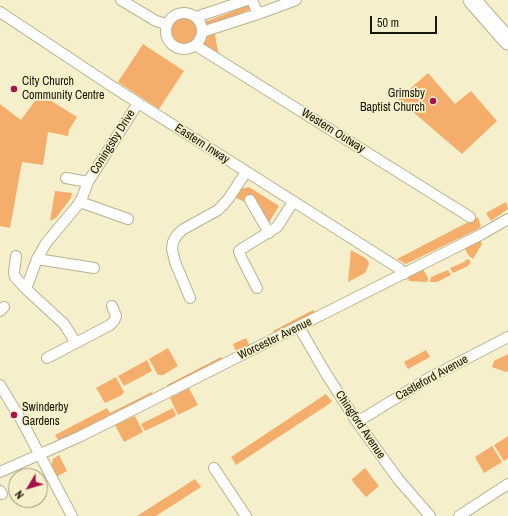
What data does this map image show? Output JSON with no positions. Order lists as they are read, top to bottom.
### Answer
{
  "streets": {
    "street": [
      "Western Outway",
      "Coningsby Drive",
      "Eastern Inway",
      "Worcester Avenue",
      "Castleford Avenue",
      "Chingford Avenue"
    ]
  },
  "crossings": [
    ["Coningsby Drive", "Eastern Inway"],
    ["Eastern Inway", "Worcester Avenue"],
    ["Worcester Avenue", "Chingford Avenue"],
    ["Castleford Avenue", "Chingford Avenue"]
  ],
  "places": ["City Church Community Centre", "Grimsby Baptist Church", "Swinderby Gardens"],
  "scale_bar": "50 m",
  "north": "bottom left"
}
